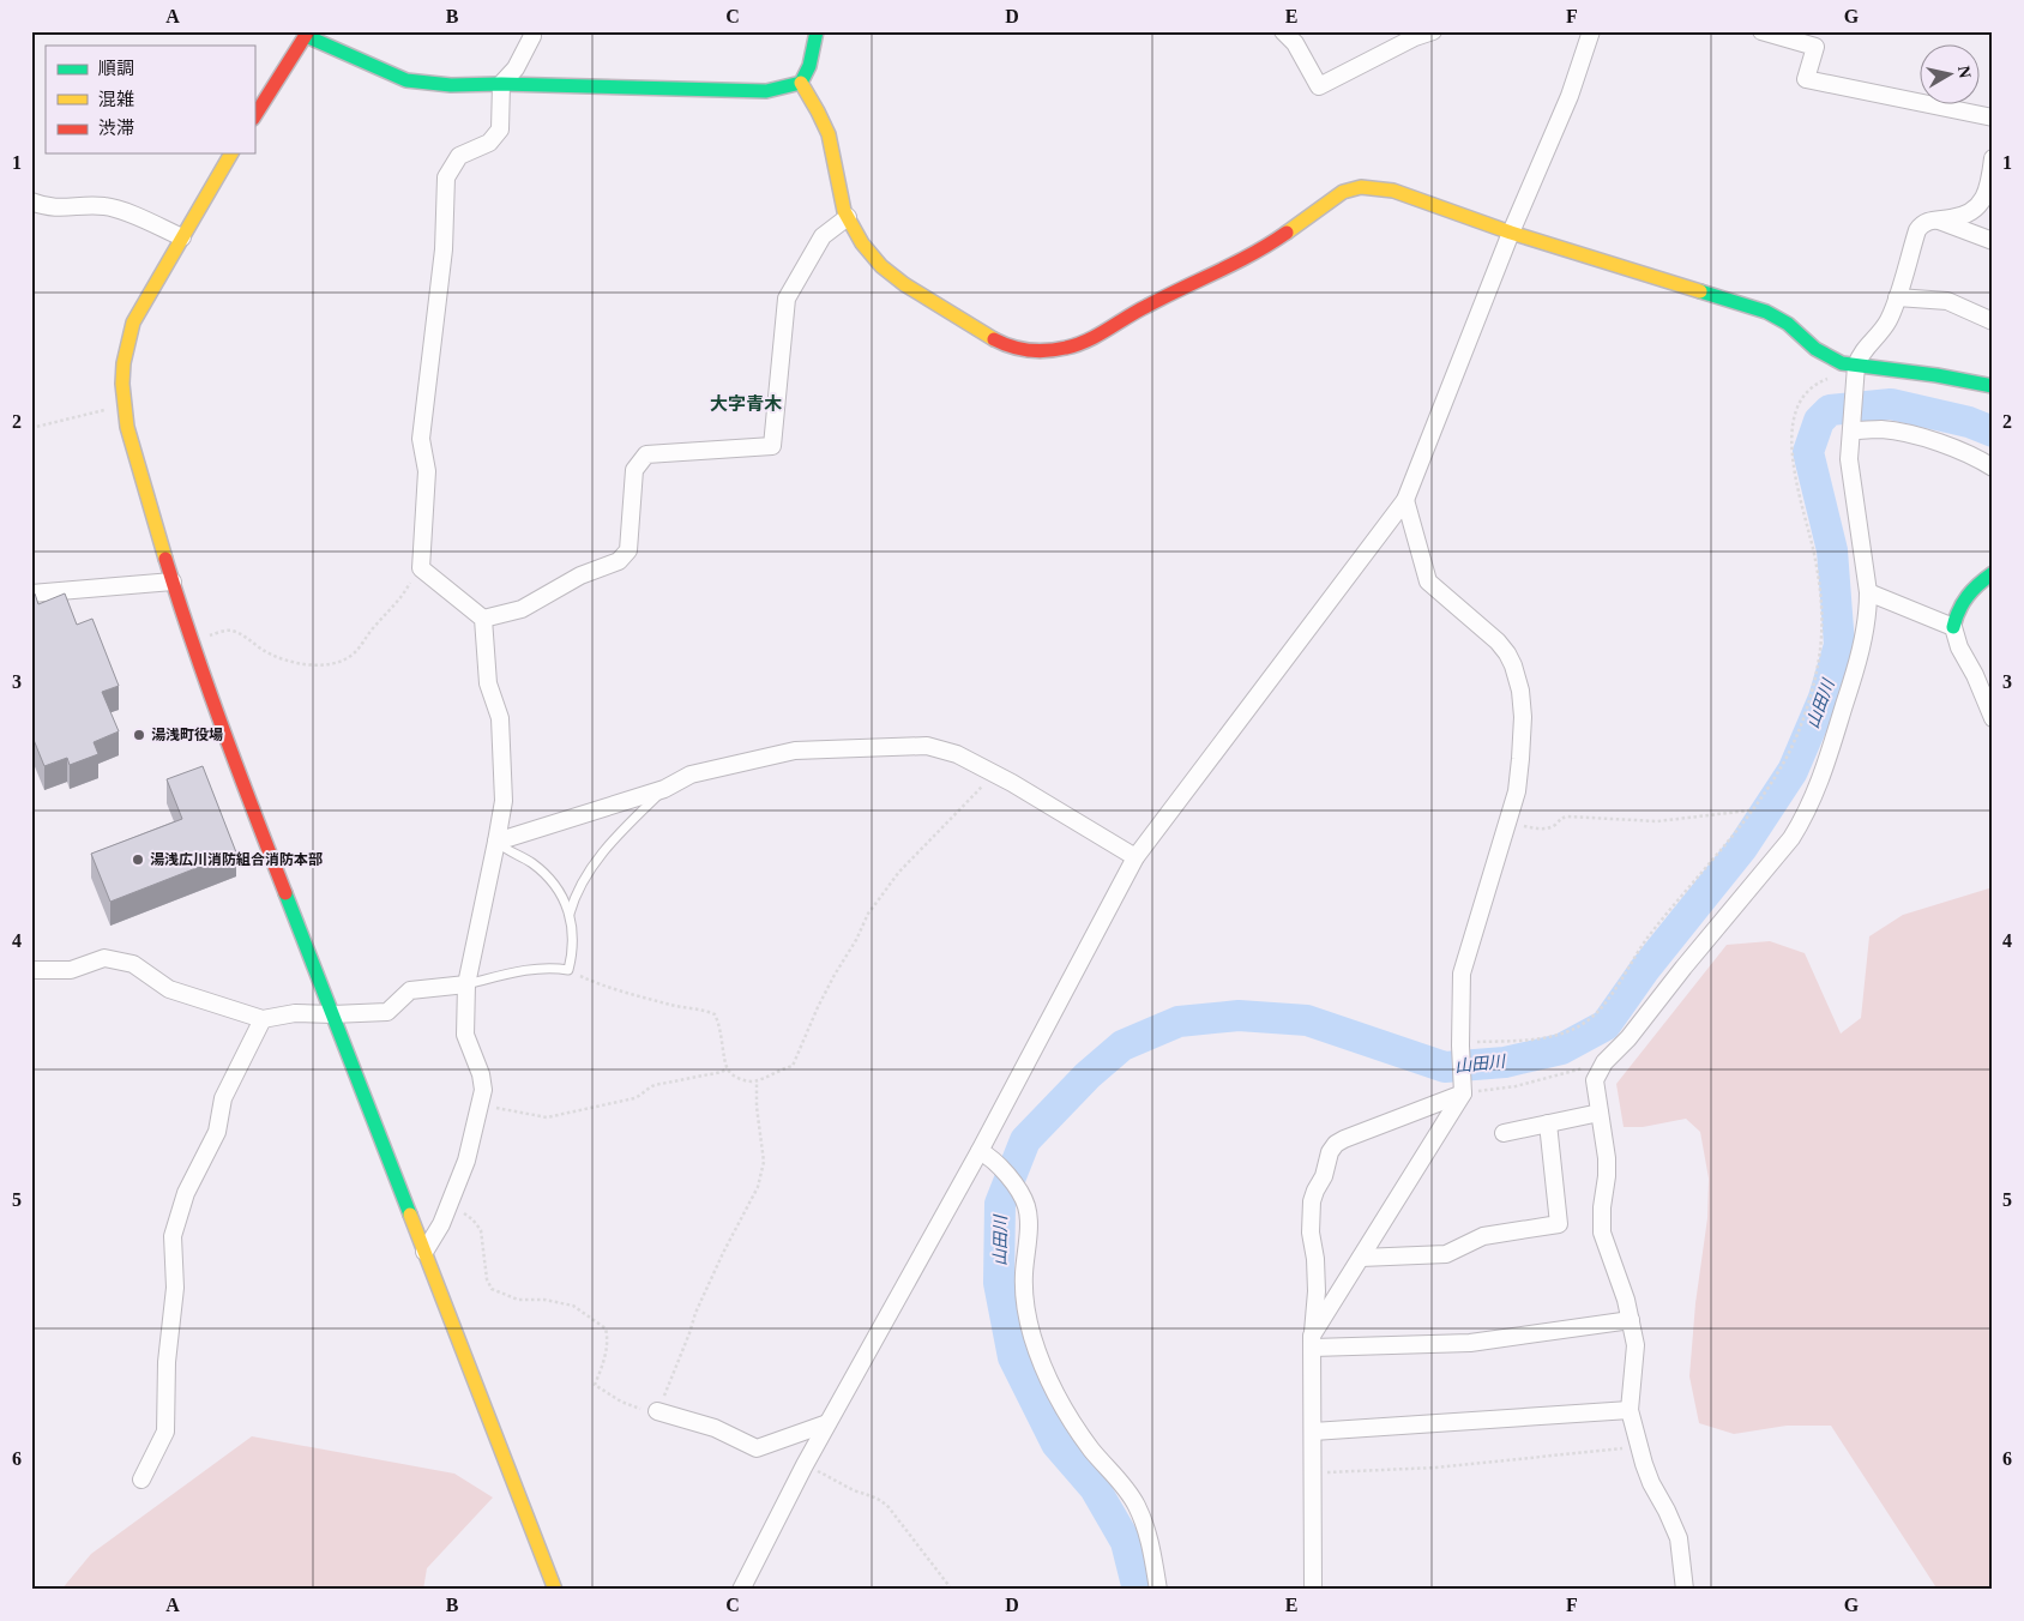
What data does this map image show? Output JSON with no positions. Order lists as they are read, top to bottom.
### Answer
{
  "districts": ["大字青木"],
  "water": ["山田川"],
  "places": ["湯浅町役場", "湯浅広川消防組合消防本部"],
  "legend": ["順調", "混雑", "渋滞"],
  "north": "right",
  "grid": {
    "columns": [
      "A",
      "B",
      "C",
      "D",
      "E",
      "F",
      "G"
    ],
    "rows": [
      "1",
      "2",
      "3",
      "4",
      "5",
      "6"
    ]
  }
}
